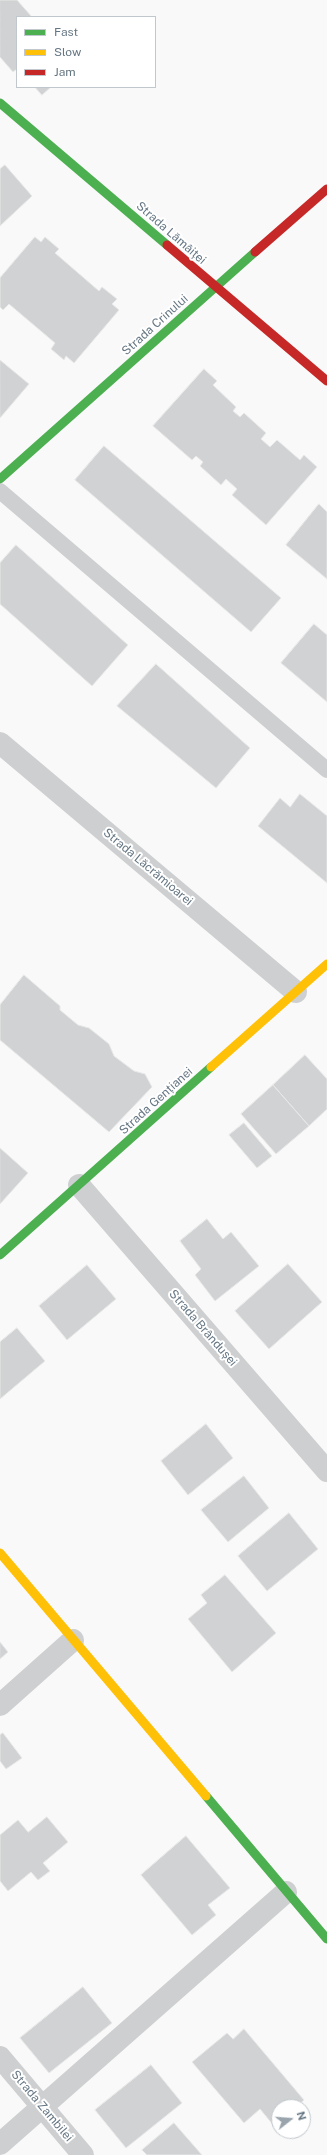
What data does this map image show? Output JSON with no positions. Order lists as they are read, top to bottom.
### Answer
{
  "streets": {
    "street": [
      "Strada Lămâiței",
      "Strada Crinului",
      "Strada Lăcrămioarei",
      "Strada Gențianei",
      "Strada Brândușei",
      "Strada Zambilei"
    ]
  },
  "crossings": [
    ["Strada Lămâiței", "Strada Crinului"],
    ["Strada Lăcrămioarei", "Strada Gențianei"],
    ["Strada Gențianei", "Strada Brândușei"]
  ],
  "legend": ["Fast", "Slow", "Jam"],
  "north": "right"
}
